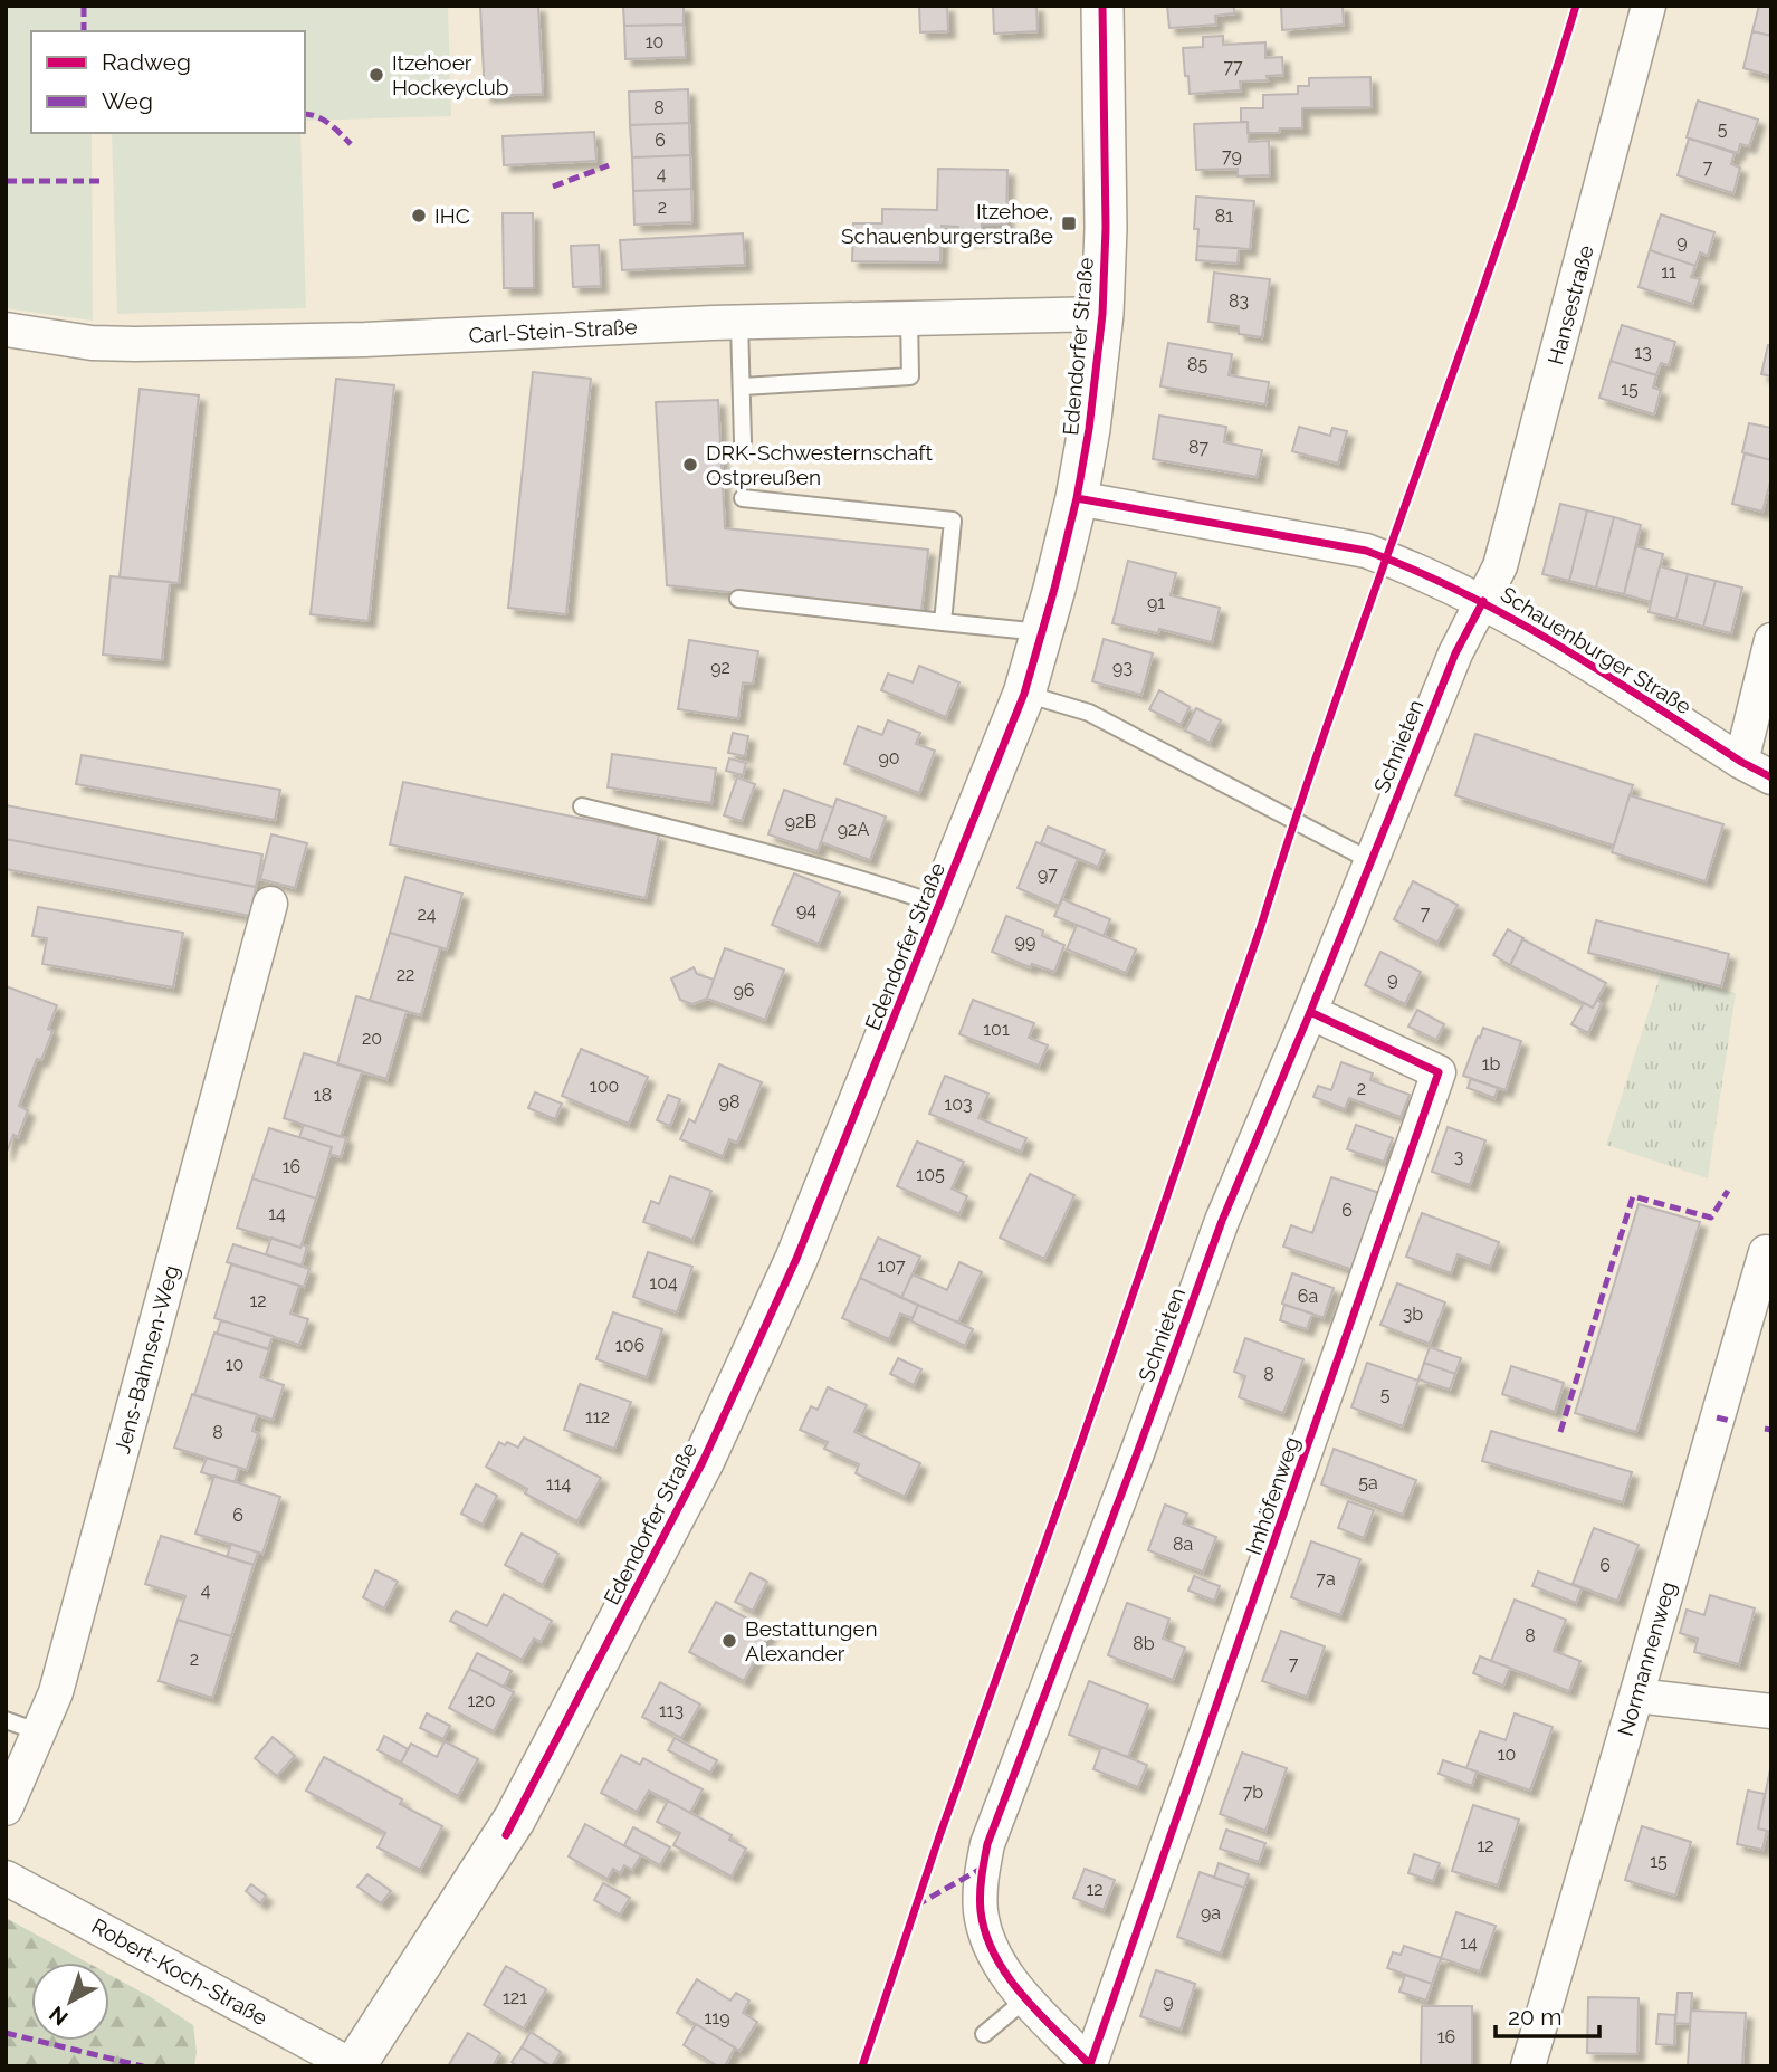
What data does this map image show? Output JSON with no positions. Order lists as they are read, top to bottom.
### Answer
{
  "streets": {
    "street": [
      "Hansestraße",
      "Carl-Stein-Straße",
      "Edendorfer Straße",
      "Schauenburger Straße",
      "Schnieten",
      "Jens-Bahnsen-Weg",
      "Imhöfenweg",
      "Normannenweg",
      "Robert-Koch-Straße"
    ]
  },
  "crossings": [
    ["Hansestraße", "Schauenburger Straße"],
    ["Hansestraße", "Schnieten"],
    ["Carl-Stein-Straße", "Edendorfer Straße"],
    ["Edendorfer Straße", "Schauenburger Straße"],
    ["Edendorfer Straße", "Robert-Koch-Straße"],
    ["Schauenburger Straße", "Schnieten"],
    ["Schnieten", "Imhöfenweg"]
  ],
  "places": {
    "other": [
      "Itzehoer Hockeyclub",
      "IHC",
      "DRK-Schwesternschaft Ostpreußen",
      "Bestattungen Alexander"
    ],
    "transit": ["Itzehoe, Schauenburgerstraße"]
  },
  "house_numbers": [
    "10",
    "77",
    "8",
    "5",
    "6",
    "79",
    "7",
    "4",
    "2",
    "81",
    "9",
    "11",
    "83",
    "13",
    "85",
    "15",
    "87",
    "91",
    "92",
    "93",
    "90",
    "92B",
    "92A",
    "97",
    "94",
    "7",
    "24",
    "99",
    "22",
    "9",
    "96",
    "101",
    "20",
    "1b",
    "100",
    "2",
    "18",
    "98",
    "103",
    "3",
    "16",
    "105",
    "6",
    "14",
    "107",
    "104",
    "6a",
    "12",
    "3b",
    "106",
    "10",
    "8",
    "5",
    "112",
    "8",
    "5a",
    "114",
    "6",
    "8a",
    "6",
    "7a",
    "4",
    "8",
    "8b",
    "2",
    "7",
    "120",
    "113",
    "10",
    "7b",
    "12",
    "15",
    "12",
    "9a",
    "14",
    "121",
    "9",
    "119",
    "16"
  ],
  "legend": ["Radweg", "Weg"],
  "scale_bar": "20 m",
  "north": "bottom left"
}
